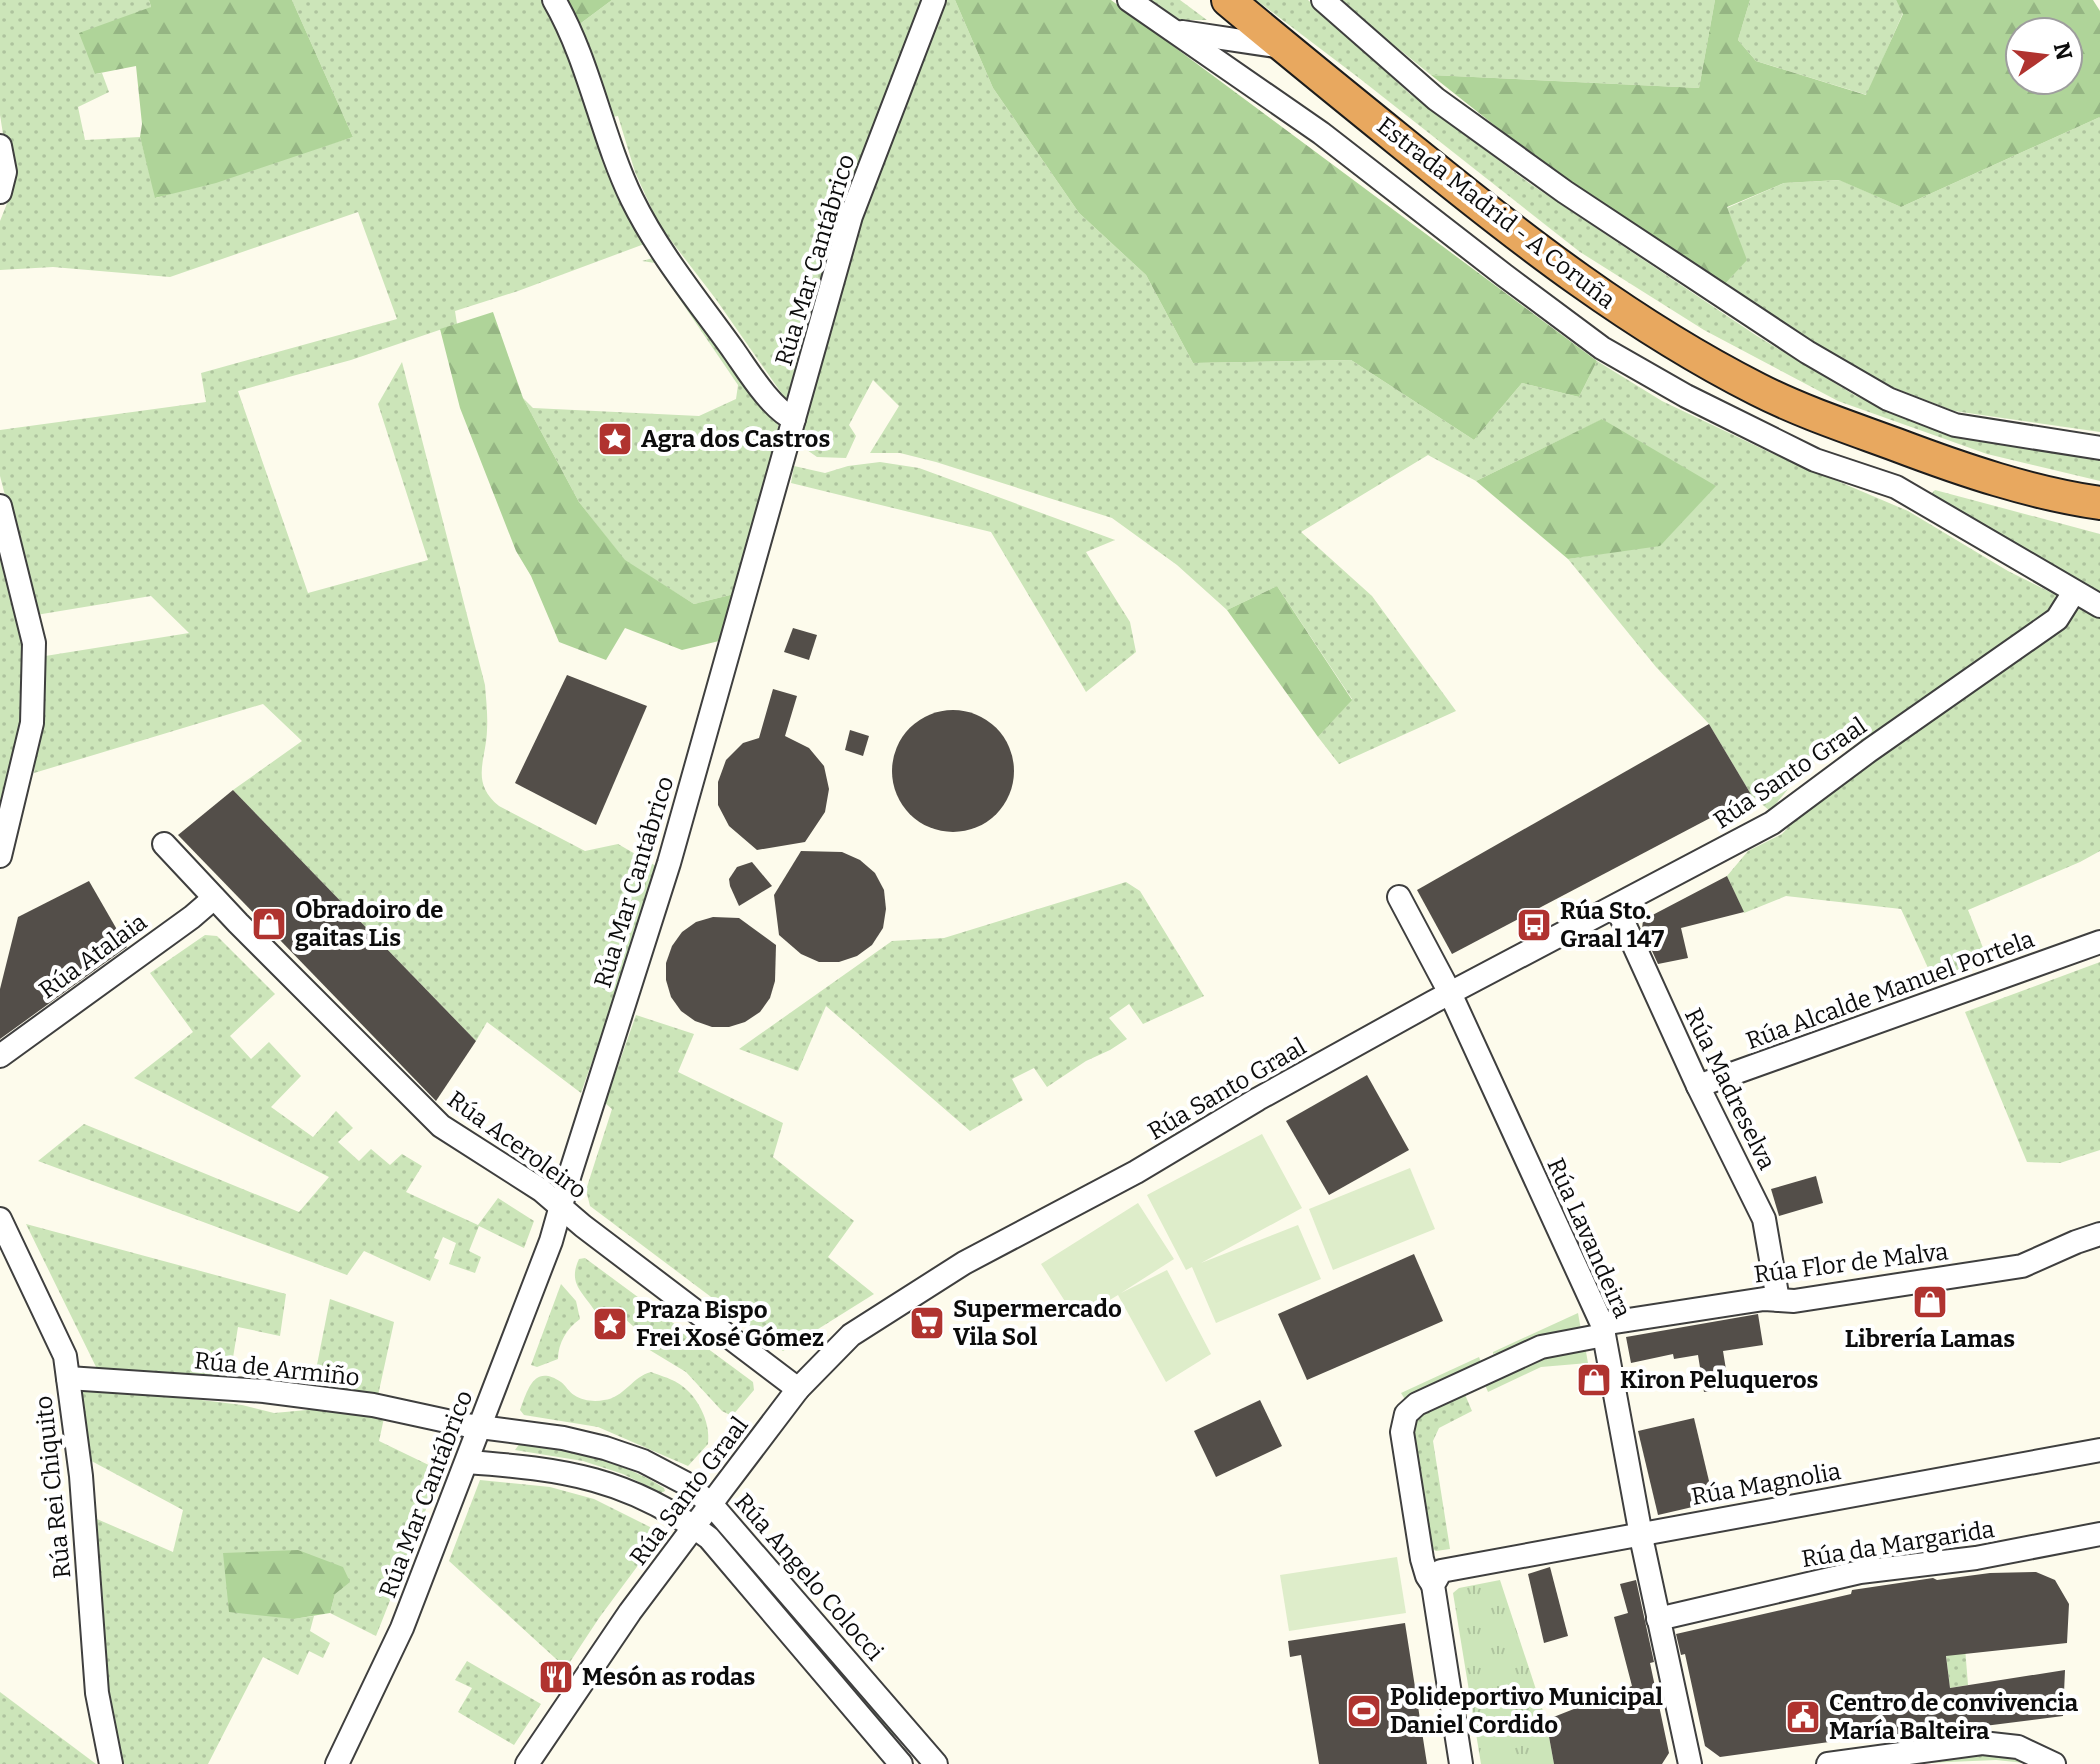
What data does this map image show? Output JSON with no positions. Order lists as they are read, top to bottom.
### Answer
{
  "streets": {
    "highway": ["Estrada Madrid - A Coruña"],
    "street": [
      "Rúa Mar Cantábrico",
      "Rúa Santo Graal",
      "Rúa Atalaia",
      "Rúa Alcalde Manuel Portela",
      "Rúa Madreselva",
      "Rúa Aceroleiro",
      "Rúa Lavandeira",
      "Rúa Flor de Malva",
      "Rúa de Armiño",
      "Rúa Magnolia",
      "Rúa Rei Chiquito",
      "Rúa da Margarida",
      "Rúa Angelo Colocci"
    ]
  },
  "crossings": [
    ["Rúa Mar Cantábrico", "Rúa Aceroleiro"],
    ["Rúa Mar Cantábrico", "Rúa de Armiño"],
    ["Rúa Mar Cantábrico", "Rúa Angelo Colocci"],
    ["Rúa Santo Graal", "Rúa Madreselva"],
    ["Rúa Santo Graal", "Rúa Aceroleiro"],
    ["Rúa Santo Graal", "Rúa Lavandeira"],
    ["Rúa Santo Graal", "Rúa Angelo Colocci"],
    ["Rúa Atalaia", "Rúa Aceroleiro"],
    ["Rúa Alcalde Manuel Portela", "Rúa Madreselva"],
    ["Rúa Madreselva", "Rúa Flor de Malva"],
    ["Rúa Lavandeira", "Rúa Flor de Malva"],
    ["Rúa Lavandeira", "Rúa Magnolia"],
    ["Rúa Lavandeira", "Rúa da Margarida"],
    ["Rúa Flor de Malva", "Rúa Magnolia"],
    ["Rúa de Armiño", "Rúa Rei Chiquito"],
    ["Rúa de Armiño", "Rúa Angelo Colocci"]
  ],
  "places": {
    "place": ["Agra dos Castros", "Praza Bispo Frei Xosé Gómez"],
    "shop": ["Obradoiro de gaitas Lis", "Librería Lamas", "Kiron Peluqueros"],
    "bus stop": ["Rúa Sto. Graal 147"],
    "supermarket": ["Supermercado Vila Sol"],
    "restaurant": ["Mesón as rodas"],
    "sports": ["Polideportivo Municipal Daniel Cordido"],
    "public building": ["Centro de convivencia María Balteira"]
  },
  "north": "right"
}
